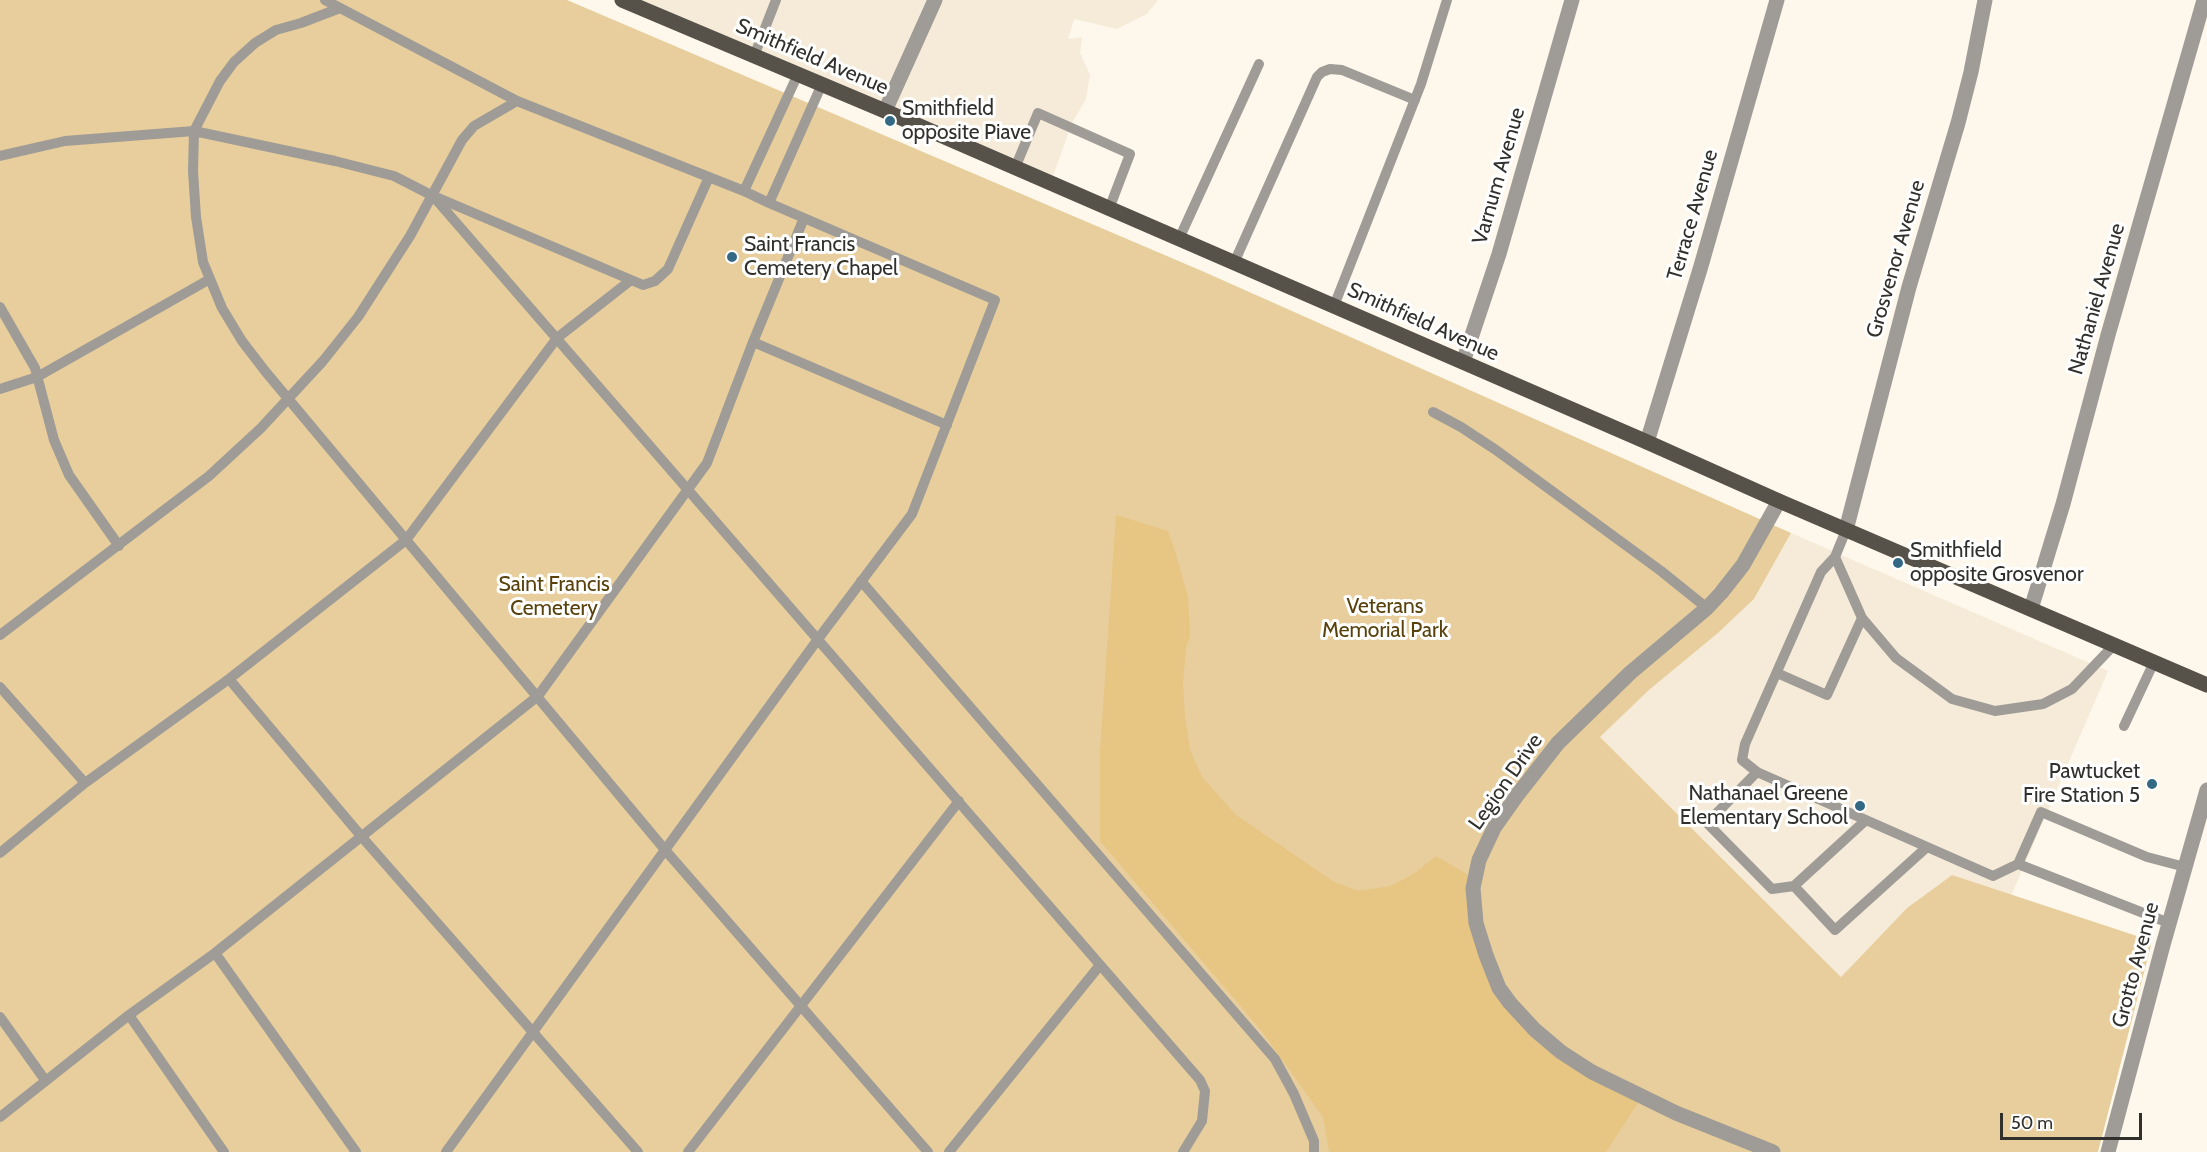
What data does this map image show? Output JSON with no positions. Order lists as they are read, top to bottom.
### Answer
{
  "streets": {
    "main road": ["Smithfield Avenue"],
    "street": [
      "Varnum Avenue",
      "Terrace Avenue",
      "Grosvenor Avenue",
      "Nathaniel Avenue",
      "Legion Drive",
      "Grotto Avenue"
    ]
  },
  "crossings": [
    ["Smithfield Avenue", "Varnum Avenue"],
    ["Smithfield Avenue", "Terrace Avenue"],
    ["Smithfield Avenue", "Grosvenor Avenue"],
    ["Smithfield Avenue", "Nathaniel Avenue"],
    ["Smithfield Avenue", "Legion Drive"]
  ],
  "parks": ["Saint Francis Cemetery", "Veterans Memorial Park"],
  "places": [
    "Smithfield opposite Piave",
    "Saint Francis Cemetery Chapel",
    "Smithfield opposite Grosvenor",
    "Pawtucket Fire Station 5",
    "Nathanael Greene Elementary School"
  ],
  "scale_bar": "50 m"
}
